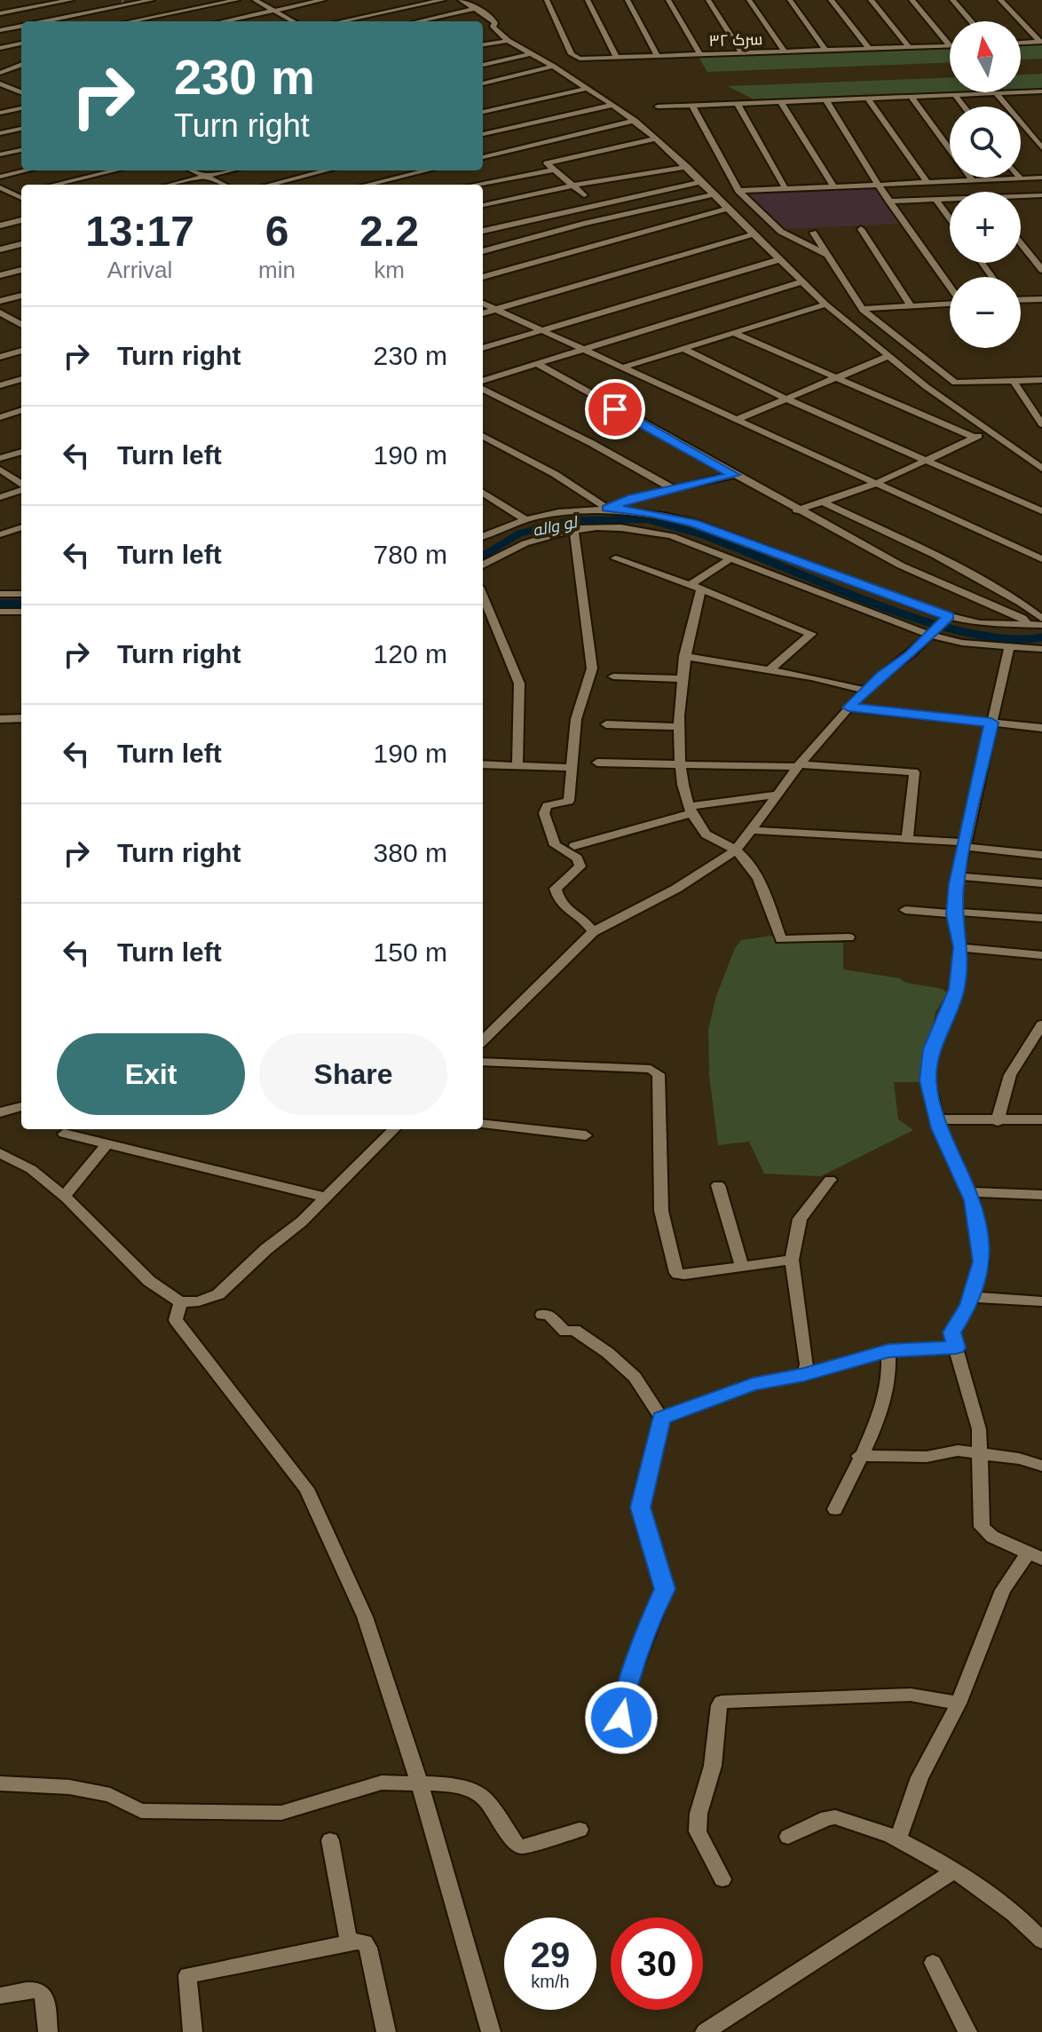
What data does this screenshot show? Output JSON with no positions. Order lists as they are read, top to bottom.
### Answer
{
  "streets": {
    "street": ["سرک ۳۲"]
  },
  "water": ["لو واله"],
  "north": "top",
  "page": {
    "map_buttons": ["+", "−"],
    "turn": ["230 m", "Turn right"],
    "eta": [
      "13:17",
      "Arrival",
      "6",
      "min",
      "2.2",
      "km"
    ],
    "list": [
      {
        "name": "Turn right",
        "value": "230 m"
      },
      {
        "name": "Turn left",
        "value": "190 m"
      },
      {
        "name": "Turn left",
        "value": "780 m"
      },
      {
        "name": "Turn right",
        "value": "120 m"
      },
      {
        "name": "Turn left",
        "value": "190 m"
      },
      {
        "name": "Turn right",
        "value": "380 m"
      },
      {
        "name": "Turn left",
        "value": "150 m"
      }
    ],
    "buttons": ["Exit", "Share"],
    "speed": "29 km/h",
    "limit": "30"
  }
}
